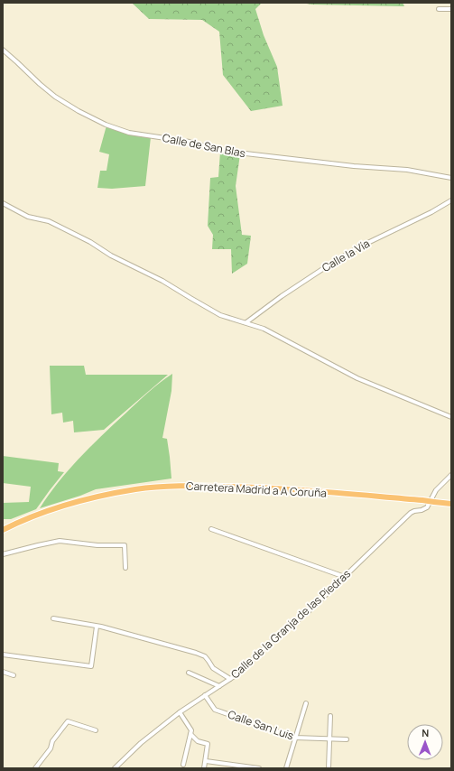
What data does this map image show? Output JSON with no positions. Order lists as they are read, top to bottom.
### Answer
{
  "streets": {
    "highway": ["Carretera Madrid a A Coruña"],
    "street": [
      "Calle de San Blas",
      "Calle la Vía",
      "Calle de la Granja de las Piedras",
      "Calle San Luis"
    ]
  },
  "crossings": [
    ["Carretera Madrid a A Coruña", "Calle de la Granja de las Piedras"],
    ["Calle de la Granja de las Piedras", "Calle San Luis"]
  ],
  "north": "top"
}
